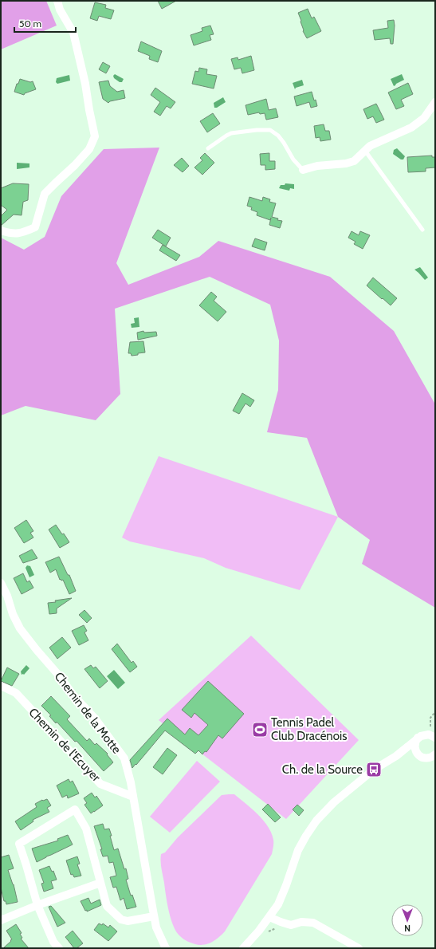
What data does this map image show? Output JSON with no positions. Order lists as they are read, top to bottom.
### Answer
{
  "streets": {
    "street": ["Chemin de la Motte", "Chemin de l'Ecuyer"]
  },
  "crossings": [
    ["Chemin de la Motte", "Chemin de l'Ecuyer"]
  ],
  "places": {
    "sports": ["Tennis Padel Club Dracénois"],
    "bus stop": ["Ch. de la Source"]
  },
  "scale_bar": "50 m",
  "north": "bottom"
}
